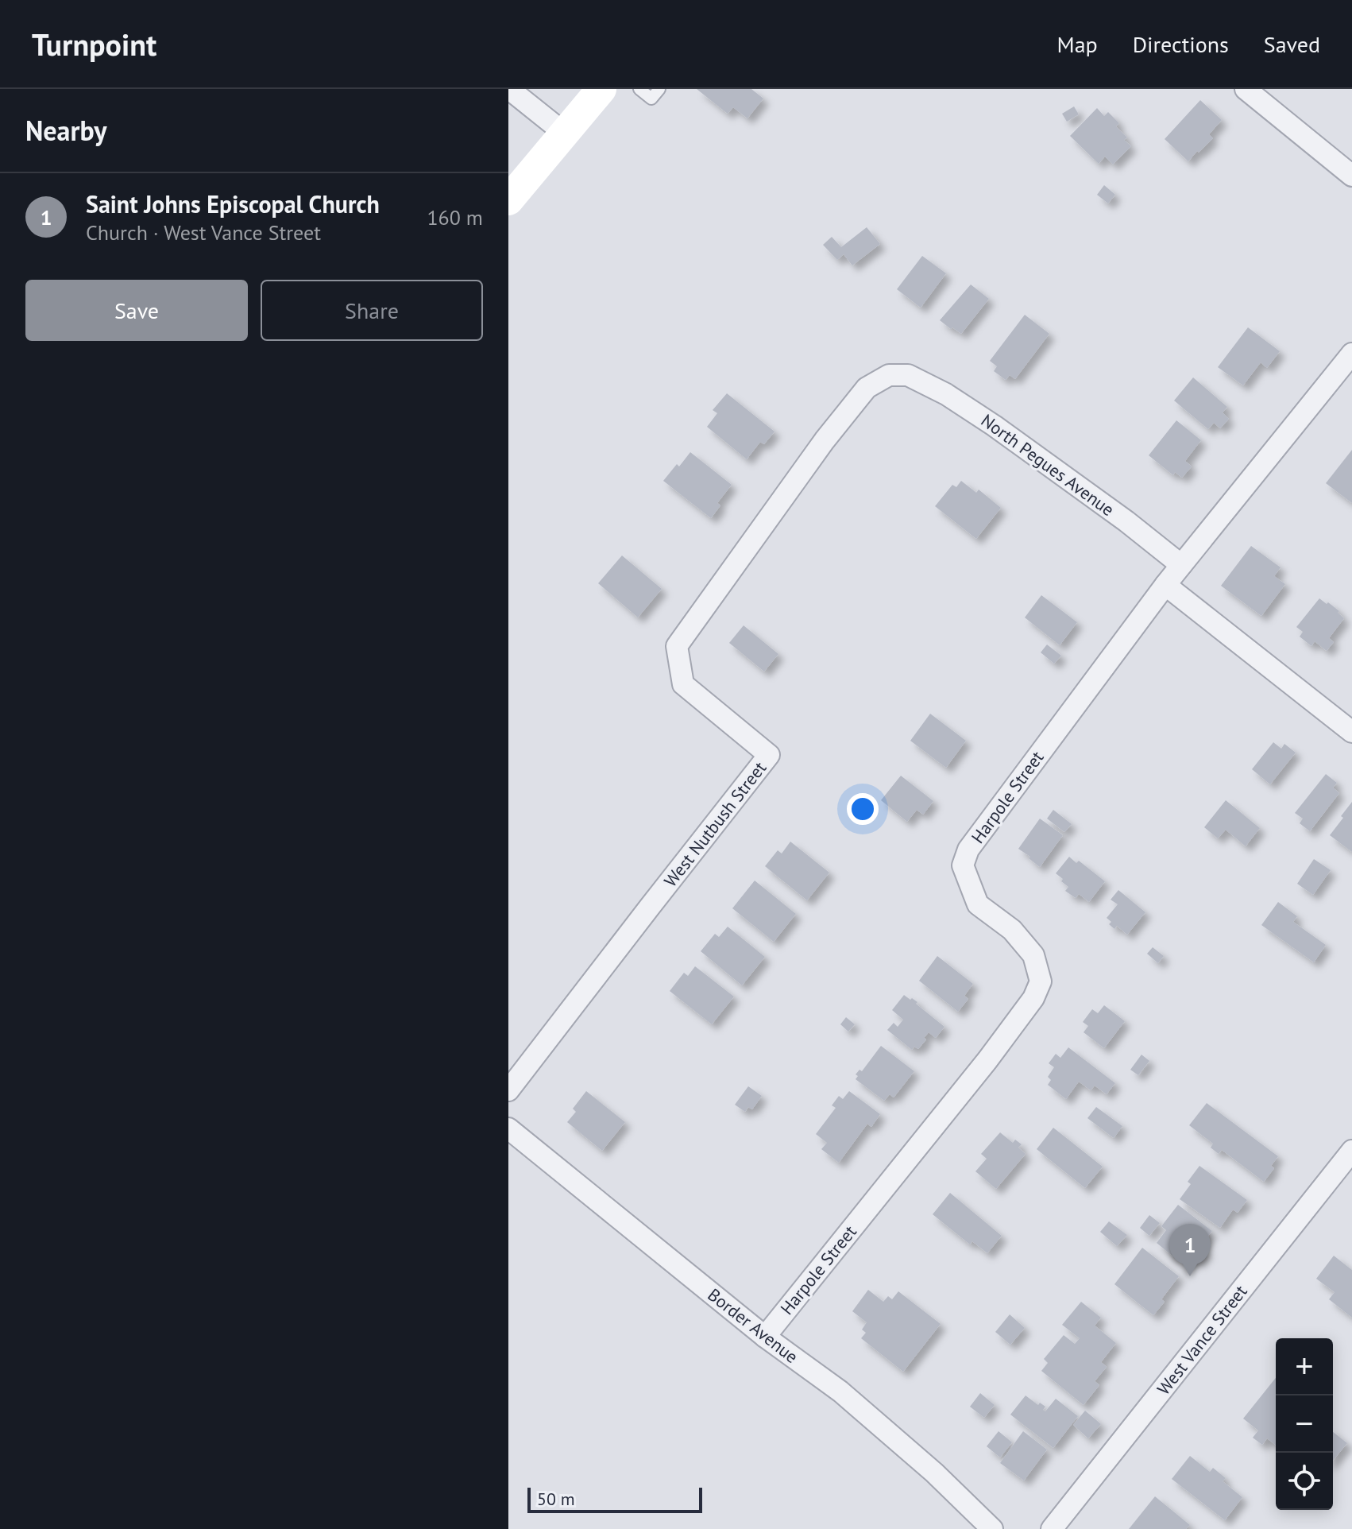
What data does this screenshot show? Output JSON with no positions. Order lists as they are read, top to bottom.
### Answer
{
  "streets": {
    "street": [
      "North Pegues Avenue",
      "Harpole Street",
      "West Nutbush Street",
      "Border Avenue",
      "West Vance Street"
    ]
  },
  "crossings": [
    ["North Pegues Avenue", "Harpole Street"],
    ["North Pegues Avenue", "West Nutbush Street"],
    ["Harpole Street", "Border Avenue"]
  ],
  "scale_bar": "50 m",
  "page": {
    "header": "Turnpoint",
    "nav": ["Map", "Directions", "Saved"],
    "heading": "Nearby",
    "list": [
      {
        "mark": "1",
        "name": "Saint Johns Episcopal Church",
        "note": "Church · West Vance Street",
        "value": "160 m"
      }
    ],
    "buttons": ["Save", "Share"],
    "pins": "1",
    "map_buttons": ["+", "−"],
    "scale": "50 m"
  }
}
